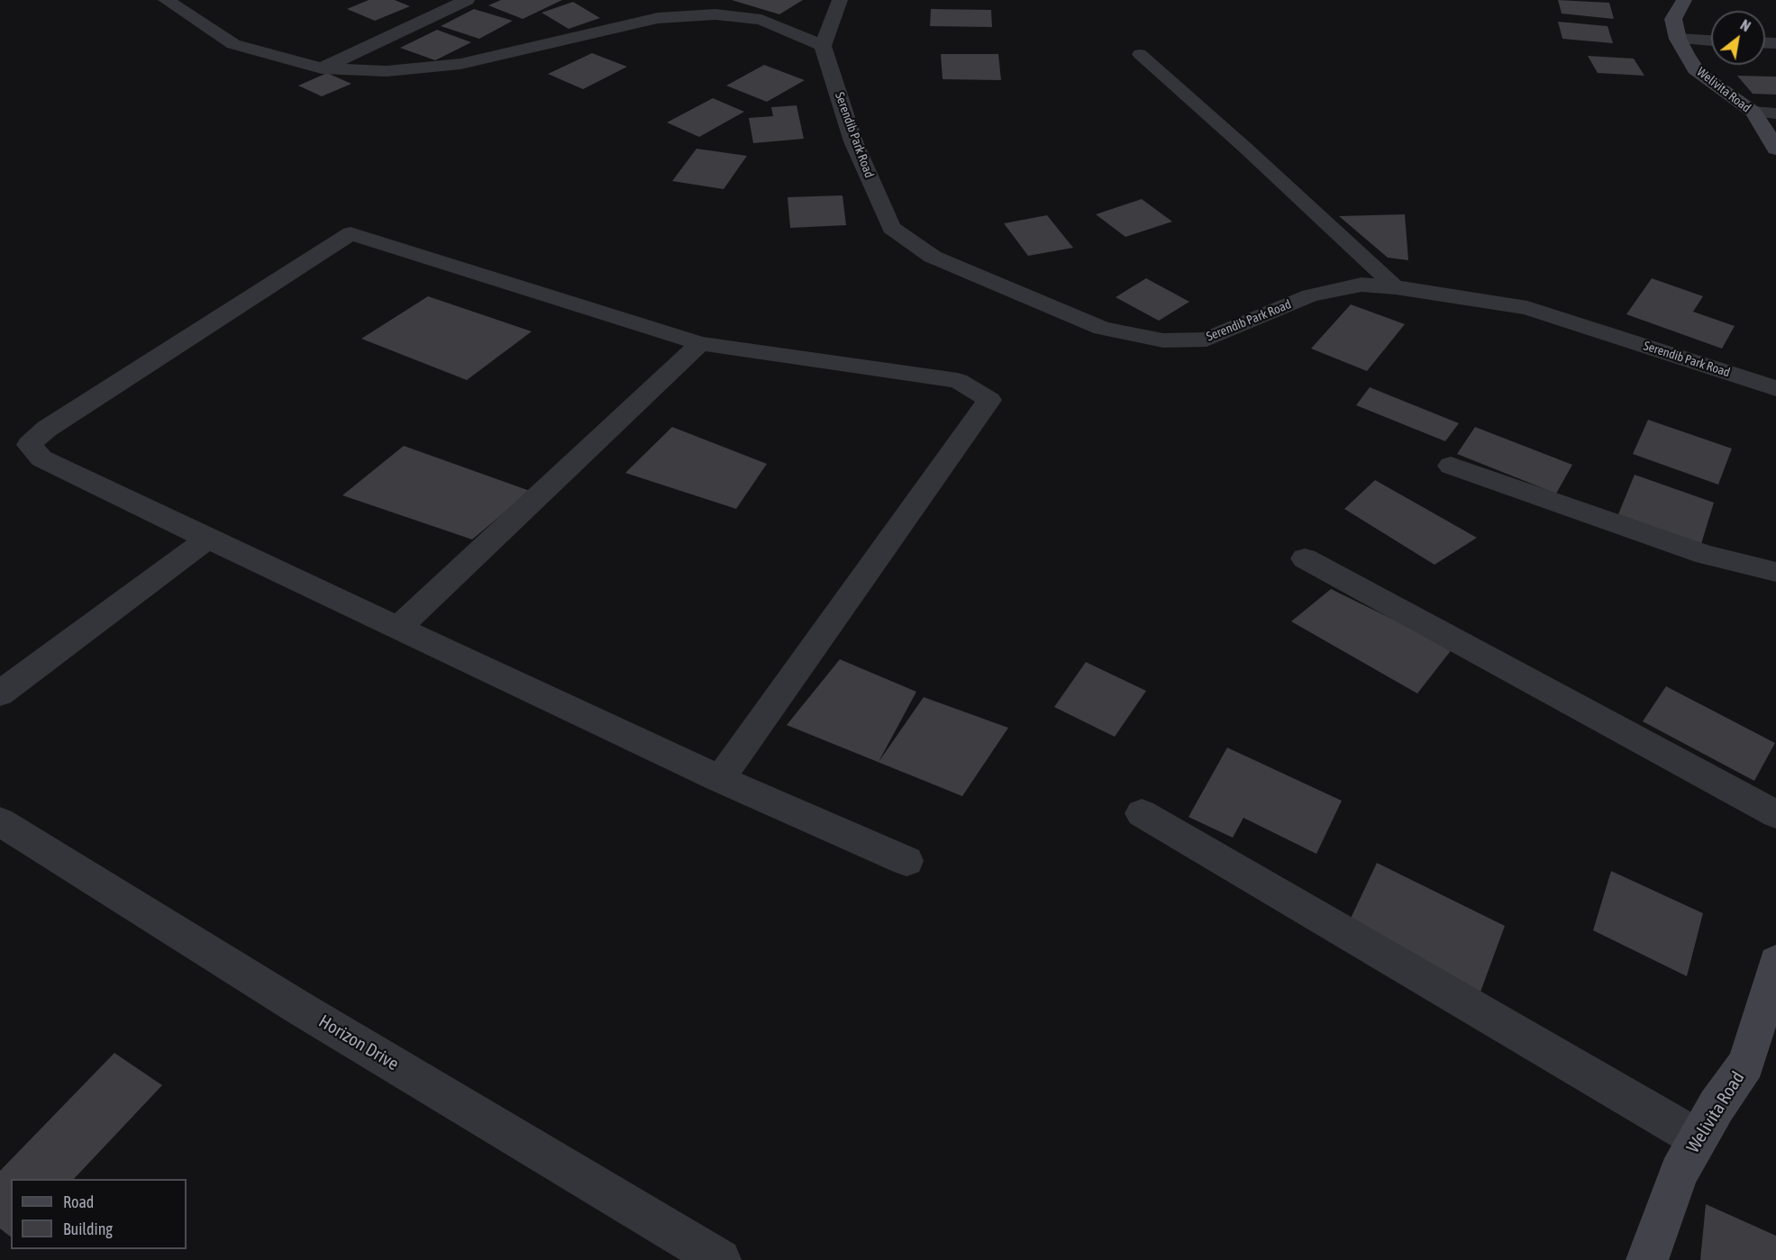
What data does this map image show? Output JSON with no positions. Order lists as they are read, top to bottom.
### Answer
{
  "streets": {
    "street": ["Welivita Road", "Serendib Park Road", "Horizon Drive"]
  },
  "legend": ["Road", "Building"],
  "north": "top right"
}
